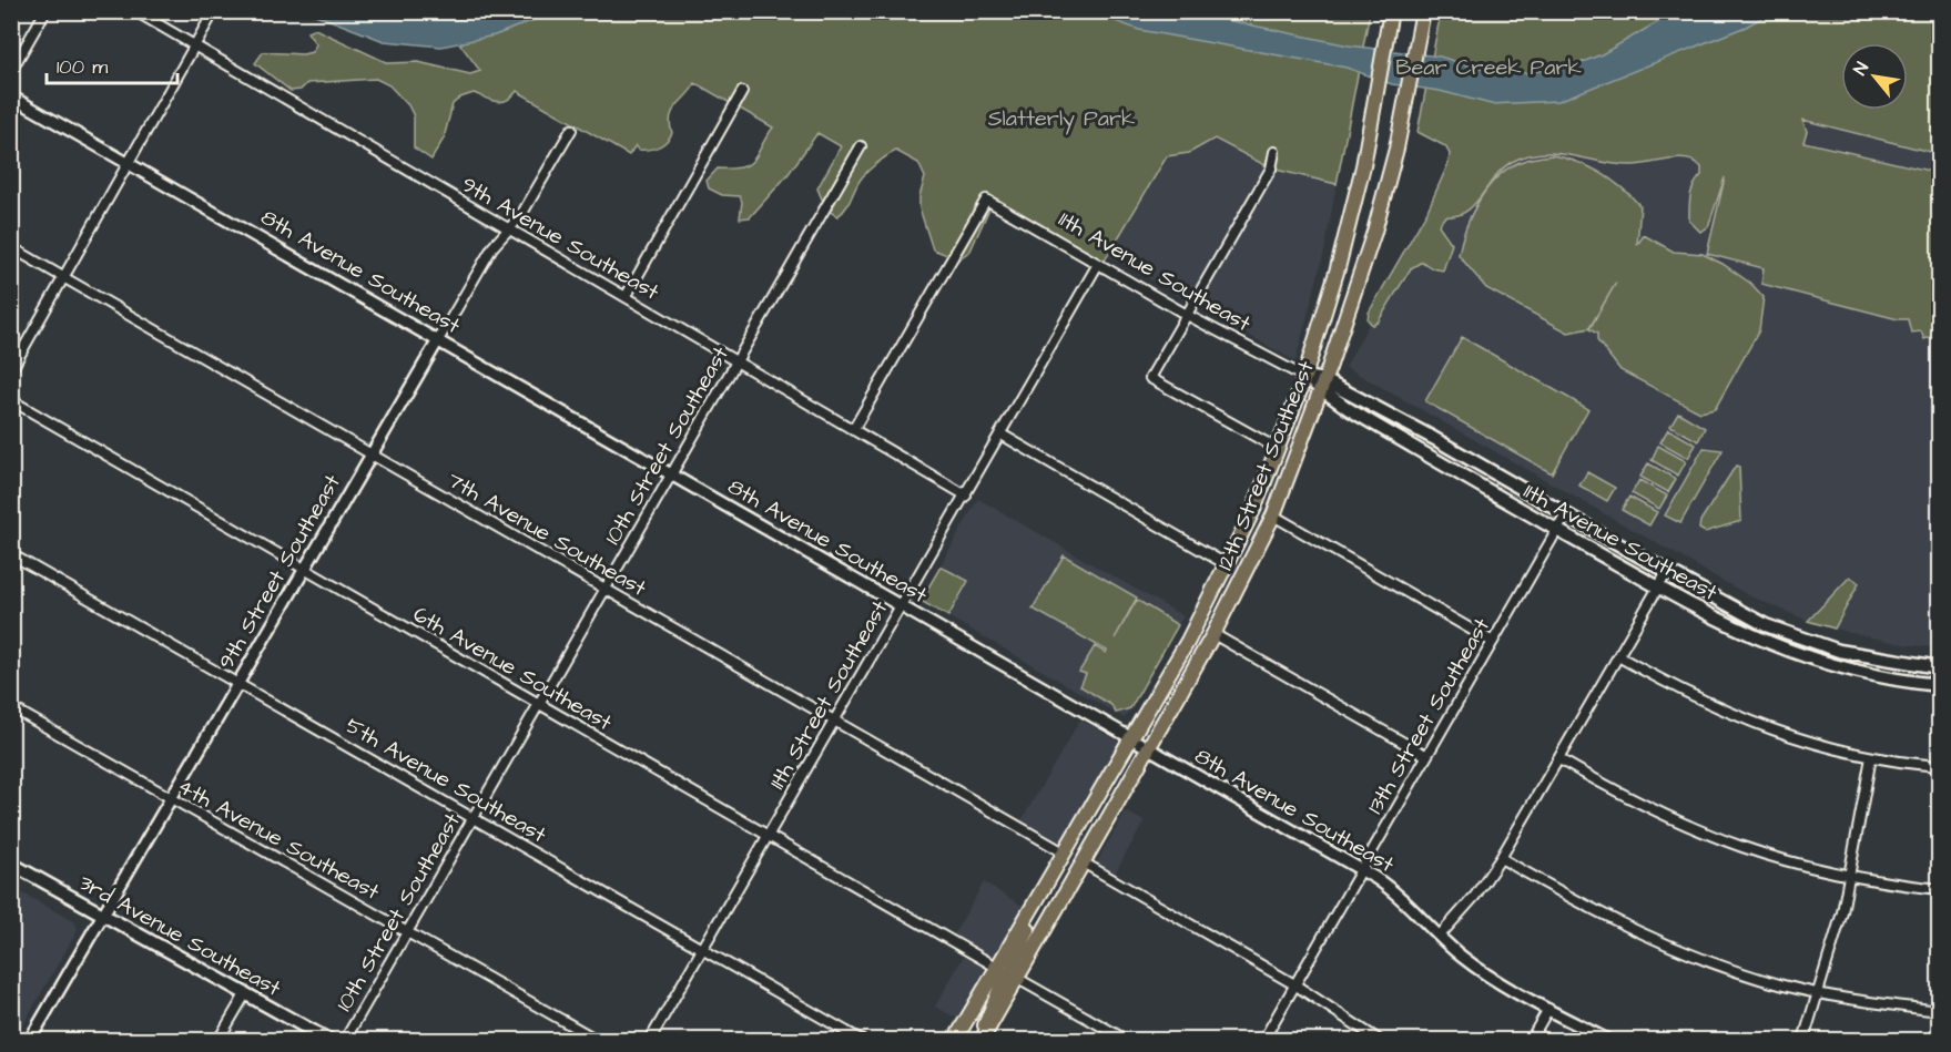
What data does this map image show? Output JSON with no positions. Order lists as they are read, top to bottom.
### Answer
{
  "streets": {
    "main road": ["11th Avenue Southeast", "12th Street Southeast", "3rd Avenue Southeast"],
    "street": [
      "9th Avenue Southeast",
      "8th Avenue Southeast",
      "10th Street Southeast",
      "7th Avenue Southeast",
      "9th Street Southeast",
      "6th Avenue Southeast",
      "11th Street Southeast",
      "13th Street Southeast",
      "5th Avenue Southeast",
      "4th Avenue Southeast"
    ]
  },
  "crossings": [
    ["9th Avenue Southeast", "11th Avenue Southeast"],
    ["9th Avenue Southeast", "10th Street Southeast"],
    ["9th Avenue Southeast", "9th Street Southeast"],
    ["9th Avenue Southeast", "11th Street Southeast"],
    ["8th Avenue Southeast", "10th Street Southeast"],
    ["8th Avenue Southeast", "12th Street Southeast"],
    ["8th Avenue Southeast", "9th Street Southeast"],
    ["8th Avenue Southeast", "11th Street Southeast"],
    ["8th Avenue Southeast", "13th Street Southeast"],
    ["11th Avenue Southeast", "12th Street Southeast"],
    ["11th Avenue Southeast", "11th Street Southeast"],
    ["11th Avenue Southeast", "13th Street Southeast"],
    ["10th Street Southeast", "7th Avenue Southeast"],
    ["10th Street Southeast", "6th Avenue Southeast"],
    ["10th Street Southeast", "5th Avenue Southeast"],
    ["10th Street Southeast", "4th Avenue Southeast"],
    ["12th Street Southeast", "7th Avenue Southeast"],
    ["12th Street Southeast", "6th Avenue Southeast"],
    ["7th Avenue Southeast", "9th Street Southeast"],
    ["7th Avenue Southeast", "11th Street Southeast"],
    ["9th Street Southeast", "6th Avenue Southeast"],
    ["9th Street Southeast", "5th Avenue Southeast"],
    ["9th Street Southeast", "4th Avenue Southeast"],
    ["9th Street Southeast", "3rd Avenue Southeast"],
    ["6th Avenue Southeast", "11th Street Southeast"],
    ["11th Street Southeast", "5th Avenue Southeast"]
  ],
  "parks": ["Bear Creek Park", "Slatterly Park"],
  "scale_bar": "100 m",
  "north": "top left"
}
